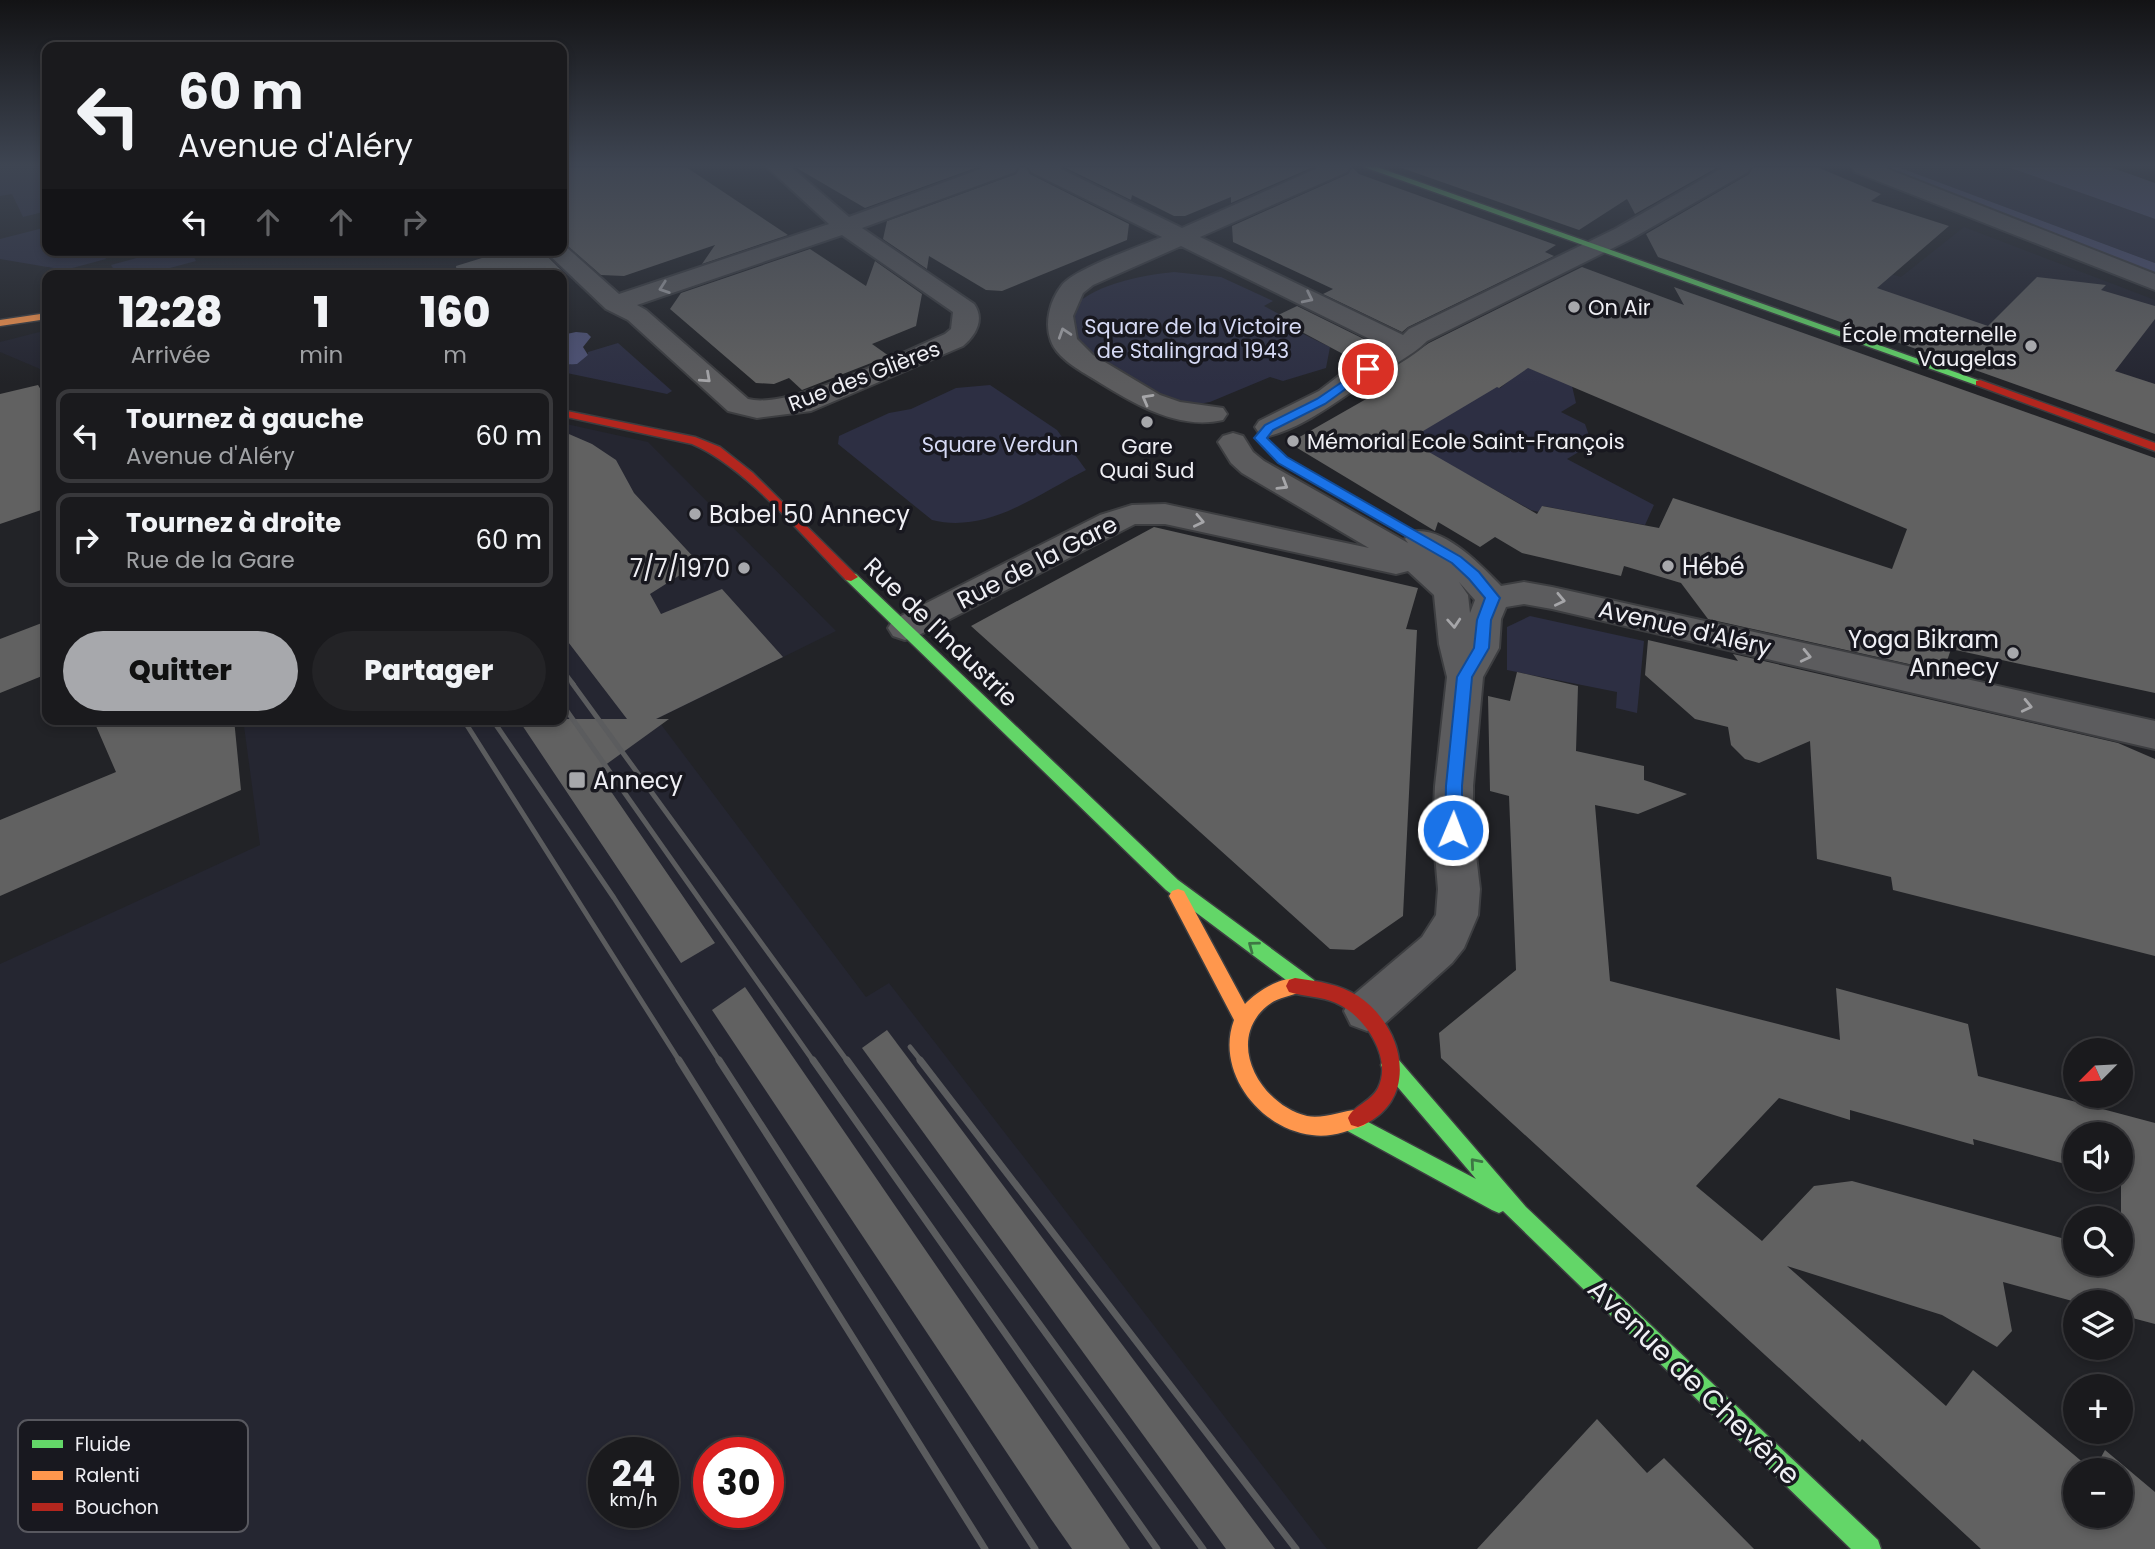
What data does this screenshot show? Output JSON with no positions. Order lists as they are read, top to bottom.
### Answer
{
  "streets": {
    "street": [
      "Rue des Glières",
      "Rue de la Gare",
      "Avenue d'Aléry",
      "Rue de l'Industrie",
      "Avenue de Chevêne"
    ]
  },
  "crossings": [
    ["Rue de la Gare", "Rue de l'Industrie"],
    ["Rue de l'Industrie", "Avenue de Chevêne"]
  ],
  "parks": ["Square de la Victoire de Stalingrad 1943", "Square Verdun"],
  "places": {
    "other": [
      "On Air",
      "École maternelle Vaugelas",
      "Gare Quai Sud",
      "Mémorial Ecole Saint-François",
      "Babel 50 Annecy",
      "Hébé",
      "7/7/1970",
      "Yoga Bikram Annecy"
    ],
    "transit": ["Annecy"]
  },
  "legend": ["Fluide", "Ralenti", "Bouchon"],
  "north": "bottom left",
  "page": {
    "turn": ["60 m", "Avenue d'Aléry"],
    "eta": [
      "12:28",
      "Arrivée",
      "1",
      "min",
      "160",
      "m"
    ],
    "list": [
      {
        "name": "Tournez à gauche",
        "note": "Avenue d'Aléry",
        "value": "60 m"
      },
      {
        "name": "Tournez à droite",
        "note": "Rue de la Gare",
        "value": "60 m"
      }
    ],
    "buttons": ["Quitter", "Partager"],
    "map_buttons": ["+", "−"],
    "speed": "24 km/h",
    "limit": "30"
  }
}
